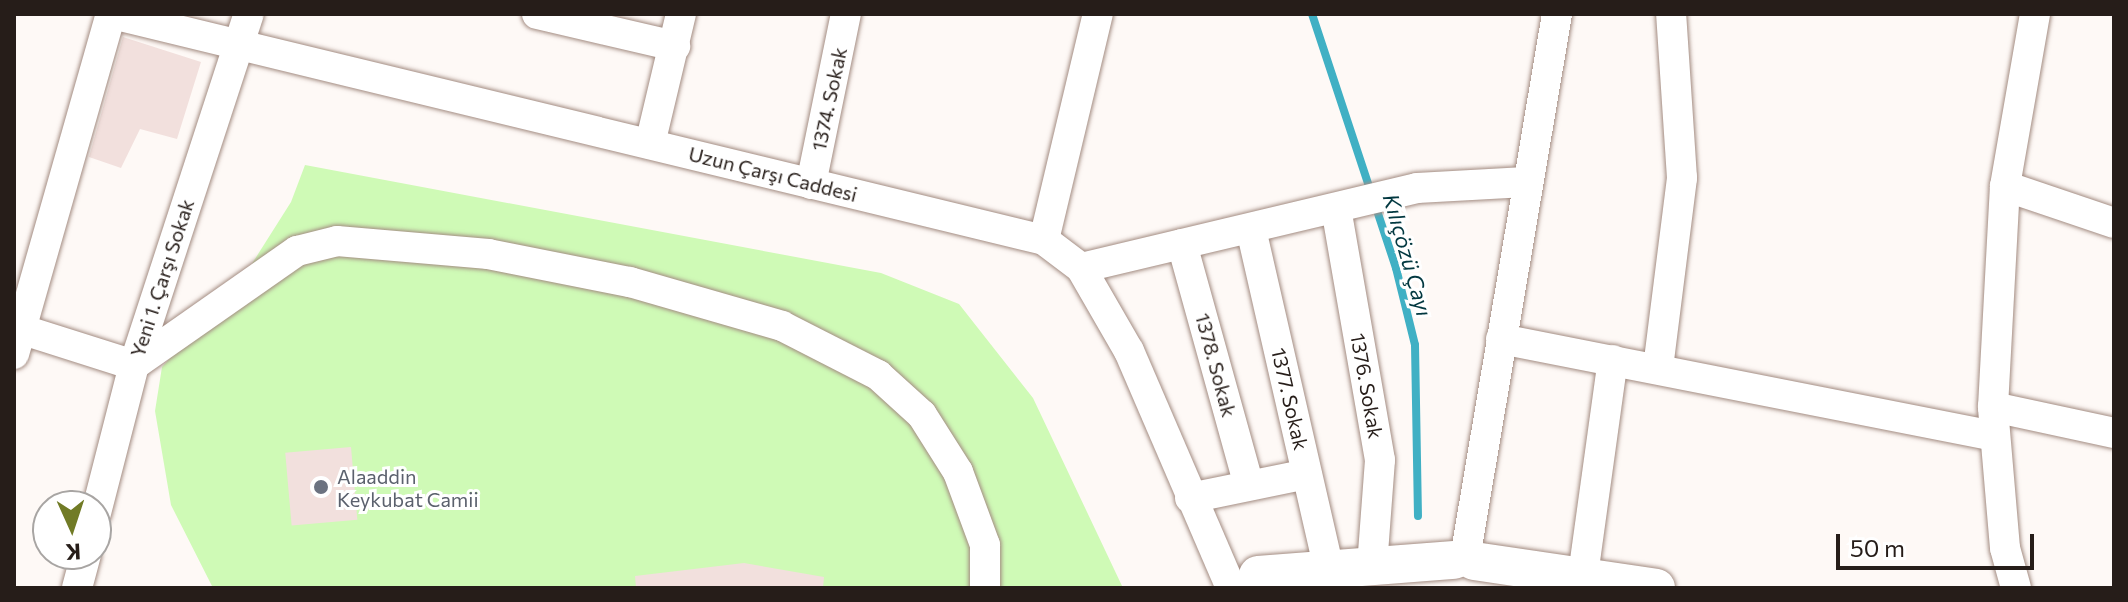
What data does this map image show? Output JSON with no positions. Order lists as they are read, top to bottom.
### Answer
{
  "streets": {
    "street": [
      "1374. Sokak",
      "Uzun Çarşı Caddesi",
      "Yeni 1. Çarşı Sokak",
      "1378. Sokak",
      "1376. Sokak",
      "1377. Sokak"
    ]
  },
  "crossings": [
    ["1374. Sokak", "Uzun Çarşı Caddesi"],
    ["Uzun Çarşı Caddesi", "Yeni 1. Çarşı Sokak"]
  ],
  "water": ["Kılıçözü Çayı"],
  "places": ["Alaaddin Keykubat Camii"],
  "scale_bar": "50 m",
  "north": "bottom"
}
